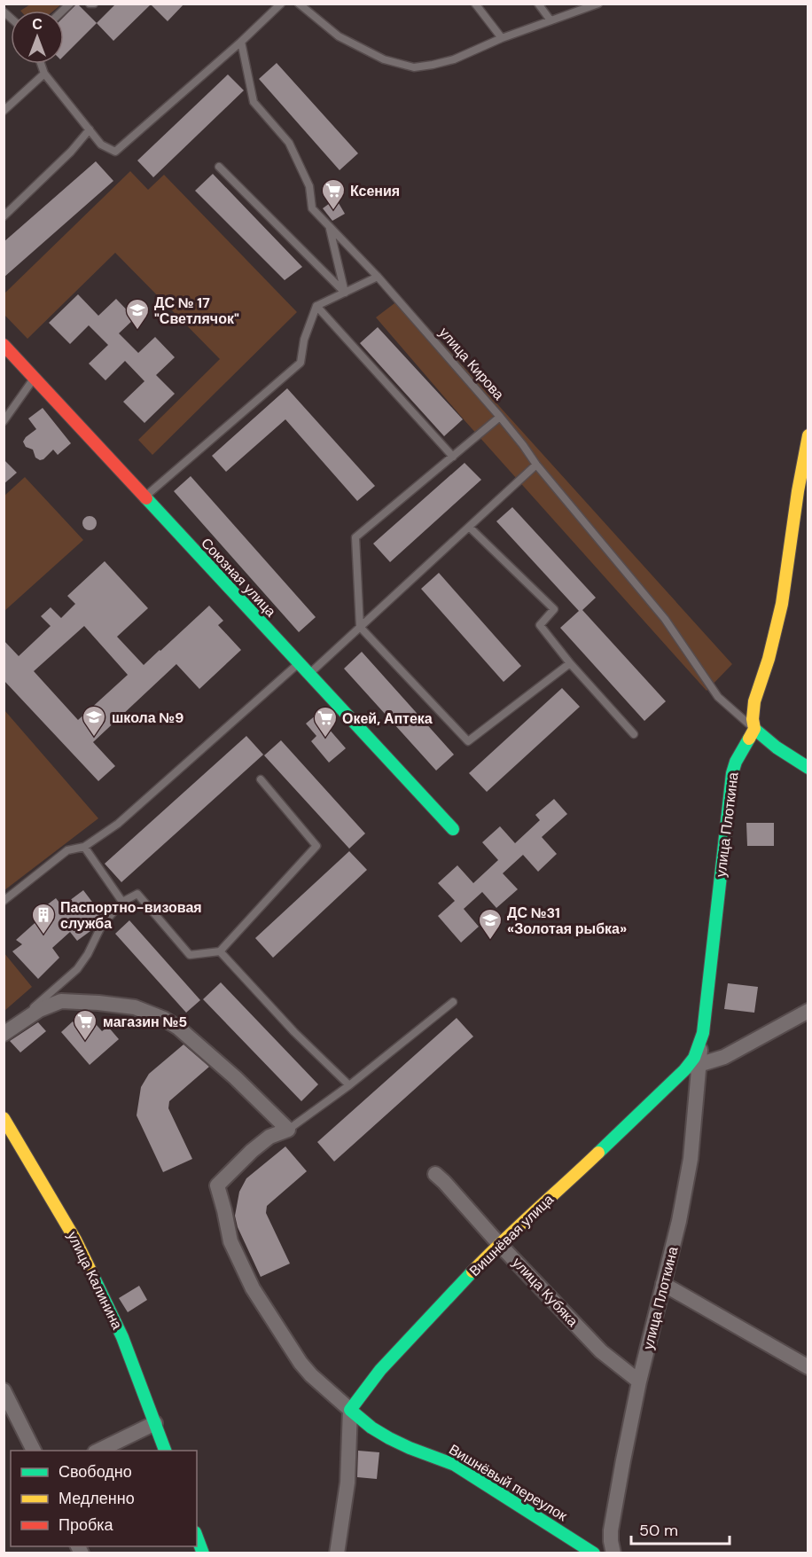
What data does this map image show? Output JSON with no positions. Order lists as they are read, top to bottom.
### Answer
{
  "streets": {
    "street": [
      "Союзная улица",
      "улица Плоткина",
      "Вишнёвая улица",
      "улица Калинина",
      "улица Кубяка",
      "Вишнёвый переулок"
    ],
    "lane": ["улица Кирова"]
  },
  "crossings": [
    ["улица Кирова", "улица Плоткина"],
    ["улица Плоткина", "Вишнёвая улица"],
    ["улица Плоткина", "улица Кубяка"],
    ["Вишнёвая улица", "улица Кубяка"],
    ["Вишнёвая улица", "Вишнёвый переулок"]
  ],
  "places": {
    "supermarket": ["Ксения", "Окей, Аптека", "магазин №5"],
    "school or university": ["ДС № 17 \"Светлячок\"", "школа №9", "ДС №31 «Золотая рыбка»"],
    "building": ["Паспортно-визовая служба"]
  },
  "legend": ["Свободно", "Медленно", "Пробка"],
  "scale_bar": "50 m",
  "north": "top"
}
